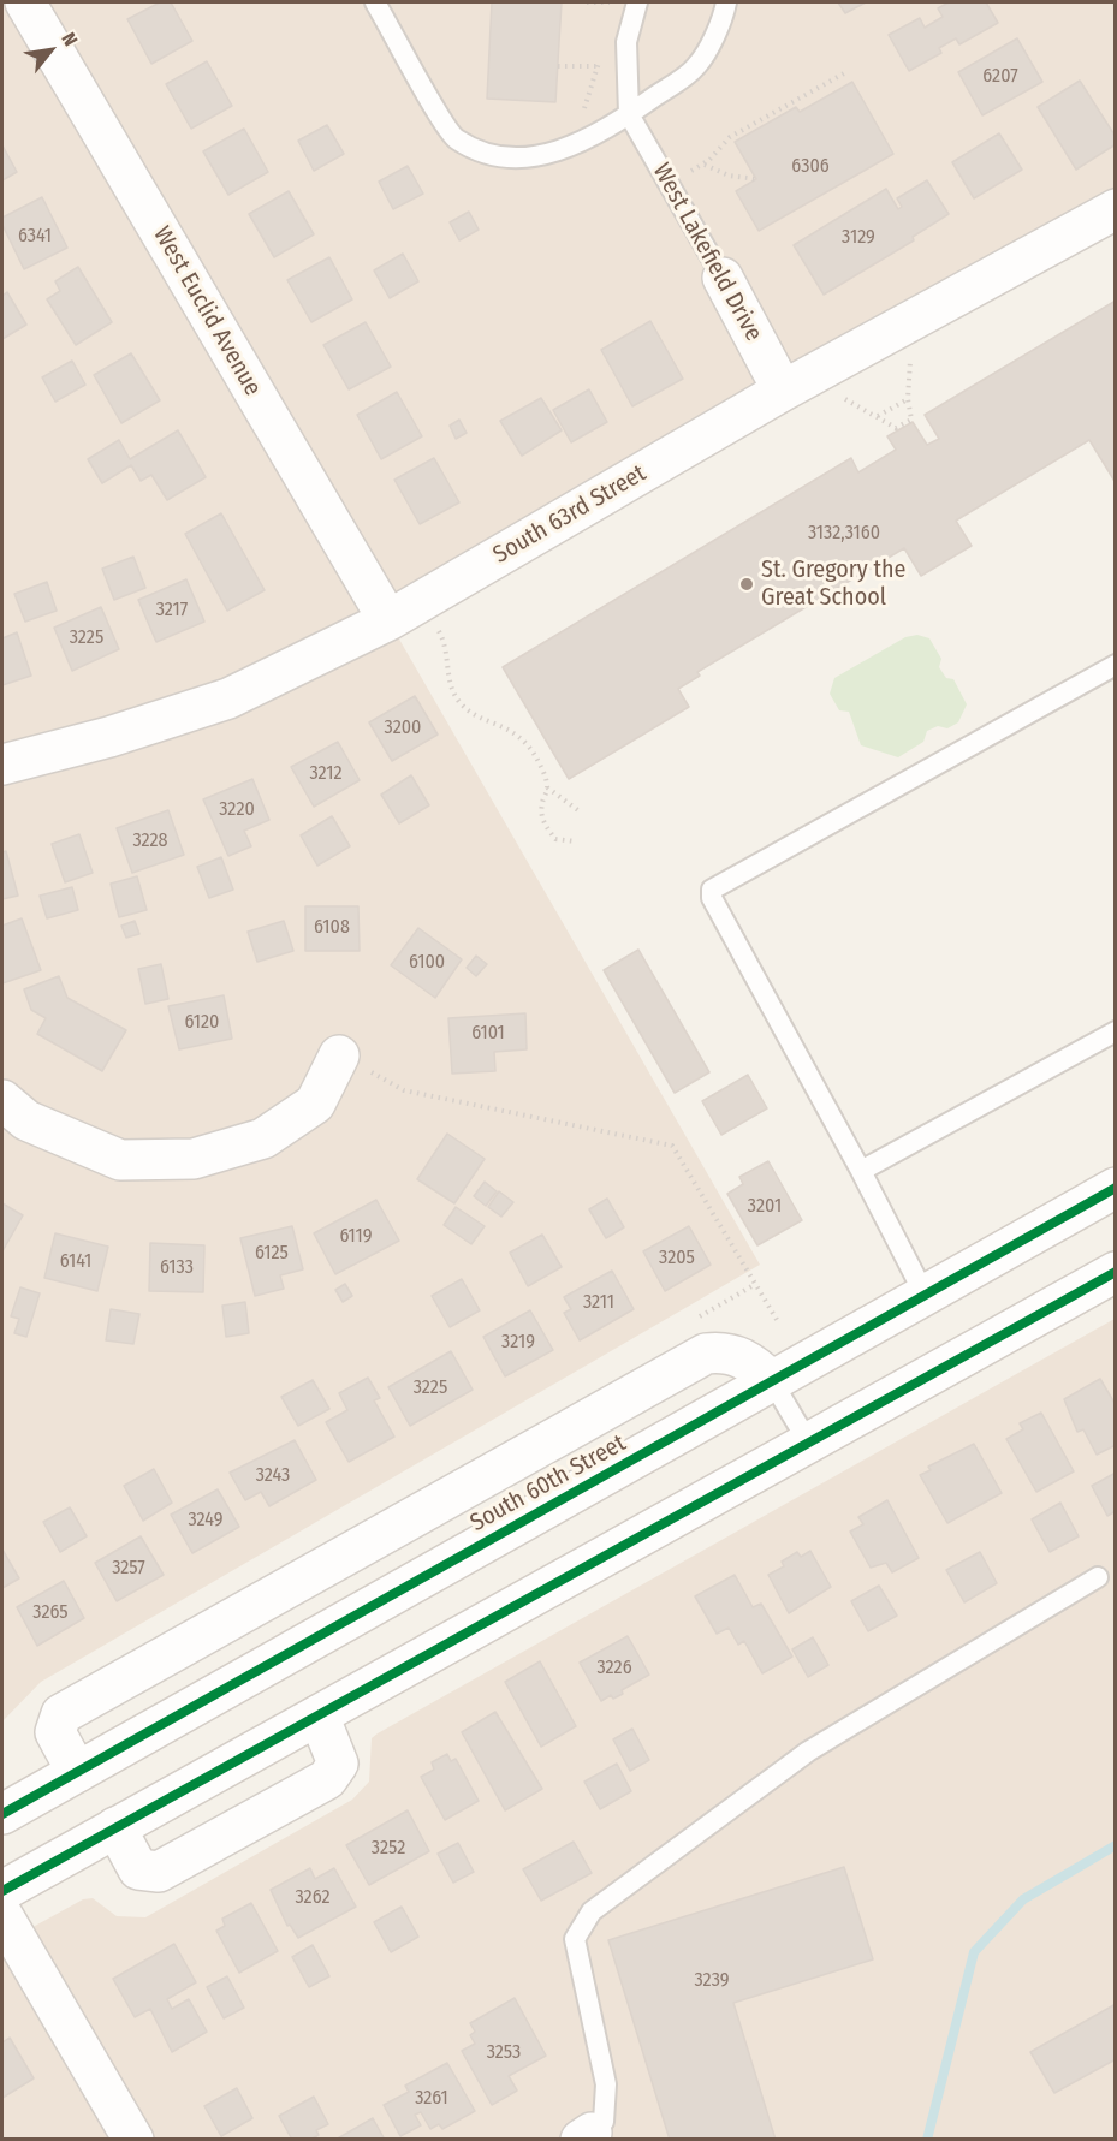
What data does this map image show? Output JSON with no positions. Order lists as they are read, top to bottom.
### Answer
{
  "streets": {
    "street": [
      "West Lakefield Drive",
      "West Euclid Avenue",
      "South 63rd Street",
      "South 60th Street"
    ]
  },
  "crossings": [
    ["West Lakefield Drive", "South 63rd Street"],
    ["West Euclid Avenue", "South 63rd Street"]
  ],
  "places": ["St. Gregory the Great School"],
  "house_numbers": [
    "6207",
    "6306",
    "6341",
    "3129",
    "3132,3160",
    "3217",
    "3225",
    "3200",
    "3212",
    "3220",
    "3228",
    "6108",
    "6100",
    "6120",
    "6101",
    "3201",
    "6119",
    "6125",
    "3205",
    "6141",
    "6133",
    "3211",
    "3219",
    "3225",
    "3243",
    "3249",
    "3257",
    "3265",
    "3226",
    "3252",
    "3262",
    "3239",
    "3253",
    "3261"
  ],
  "north": "top right"
}
